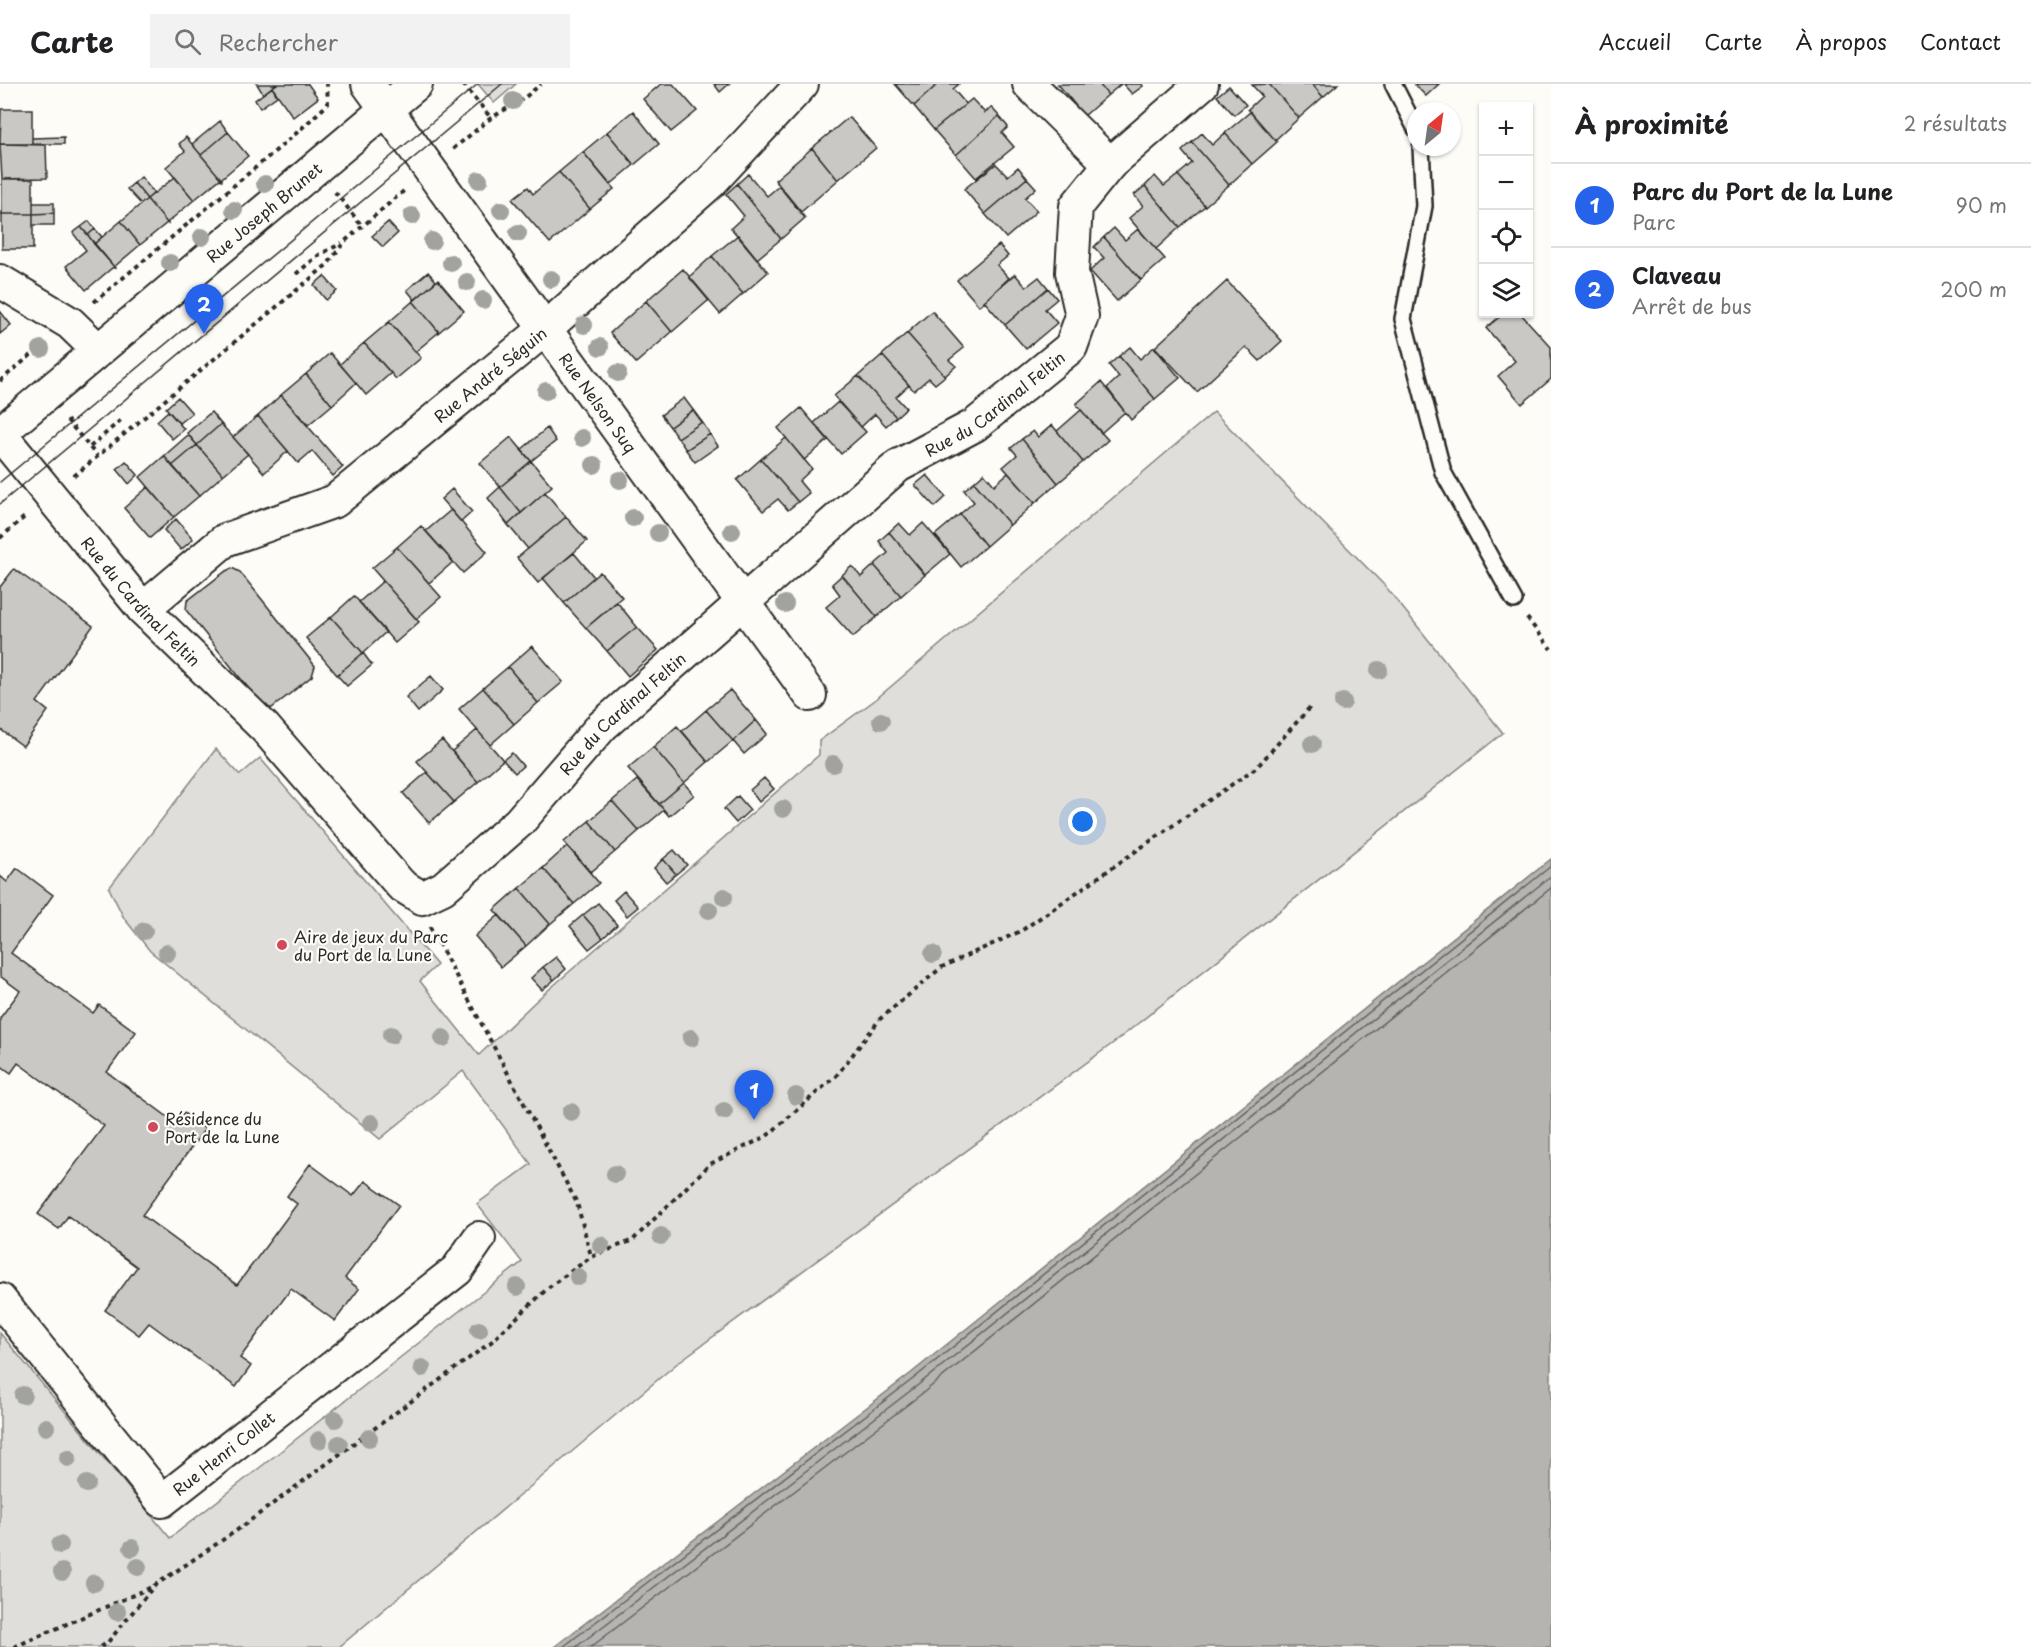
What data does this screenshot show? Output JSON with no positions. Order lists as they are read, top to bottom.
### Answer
{
  "streets": {
    "street": [
      "Rue Joseph Brunet",
      "Rue André Séguin",
      "Rue Nelson Suq",
      "Rue du Cardinal Feltin",
      "Rue Henri Collet"
    ]
  },
  "crossings": [
    ["Rue Joseph Brunet", "Rue Nelson Suq"],
    ["Rue Joseph Brunet", "Rue du Cardinal Feltin"],
    ["Rue André Séguin", "Rue Nelson Suq"],
    ["Rue André Séguin", "Rue du Cardinal Feltin"],
    ["Rue Nelson Suq", "Rue du Cardinal Feltin"]
  ],
  "places": ["Aire de jeux du Parc du Port de la Lune", "Résidence du Port de la Lune"],
  "north": "top right",
  "page": {
    "header": "Carte",
    "search": "Rechercher",
    "nav": [
      "Accueil",
      "Carte",
      "À propos",
      "Contact"
    ],
    "heading": ["À proximité", "2 résultats"],
    "map_buttons": ["+", "−"],
    "list": [
      {
        "mark": "1",
        "name": "Parc du Port de la Lune",
        "note": "Parc",
        "value": "90 m"
      },
      {
        "mark": "2",
        "name": "Claveau",
        "note": "Arrêt de bus",
        "value": "200 m"
      }
    ],
    "pins": ["2", "1"]
  }
}
